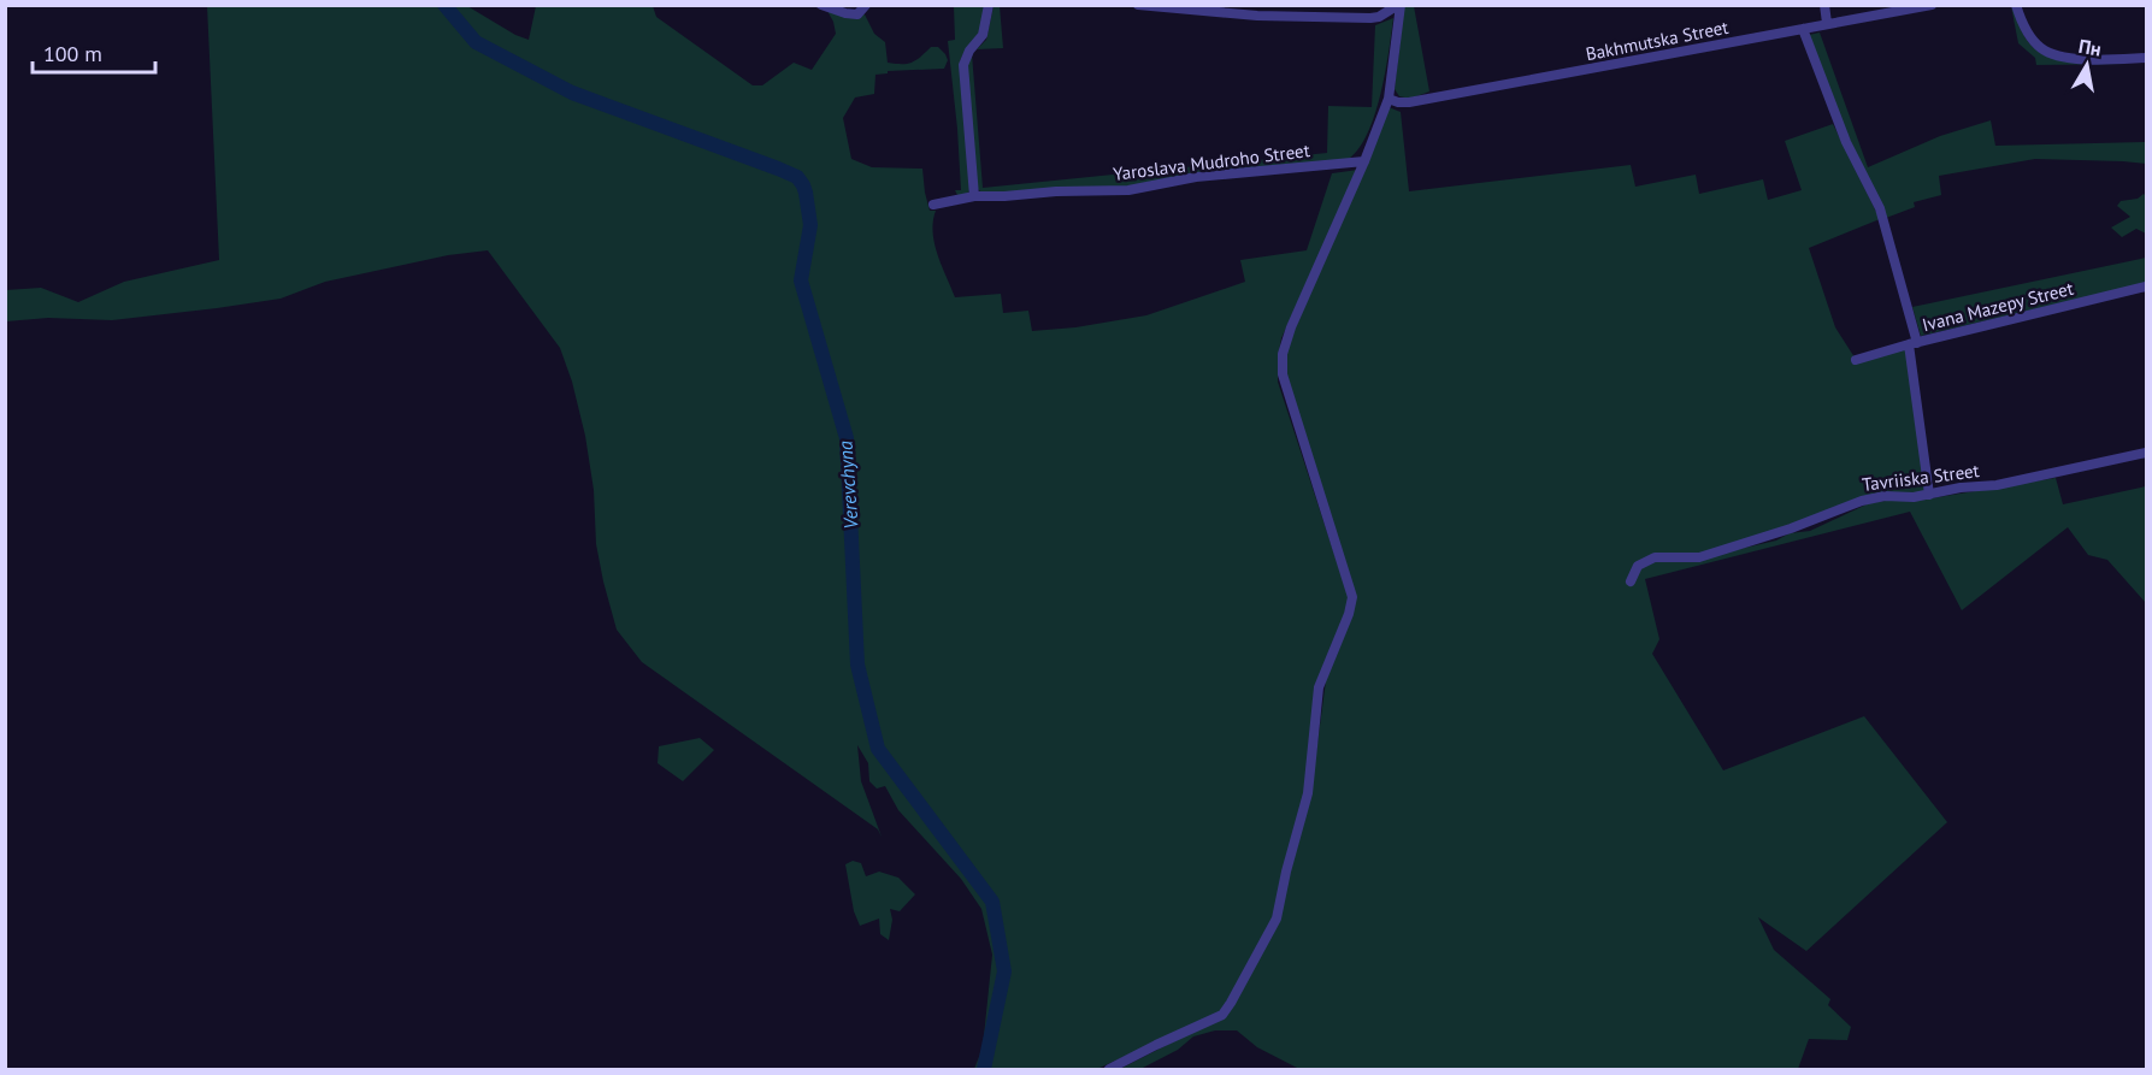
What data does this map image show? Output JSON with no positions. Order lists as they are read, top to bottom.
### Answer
{
  "streets": {
    "street": [
      "Bakhmutska Street",
      "Yaroslava Mudroho Street",
      "Ivana Mazepy Street",
      "Tavriiska Street"
    ]
  },
  "water": ["Verevchyna"],
  "scale_bar": "100 m",
  "north": "top"
}
